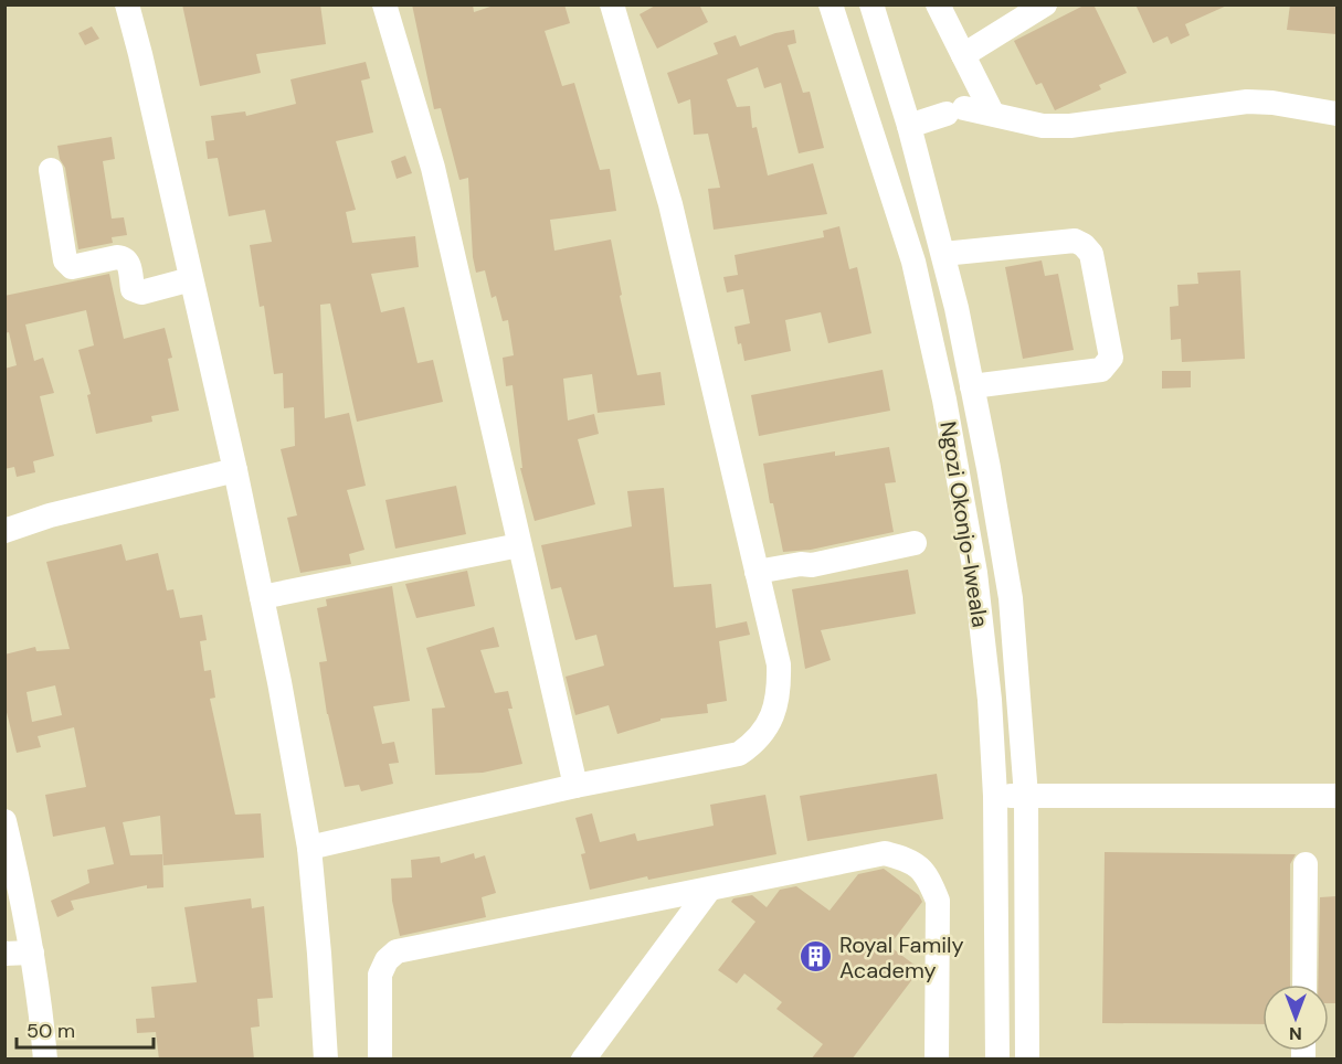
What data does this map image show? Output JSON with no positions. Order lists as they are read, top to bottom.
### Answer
{
  "streets": {
    "street": ["Ngozi Okonjo-Iweala"]
  },
  "places": {
    "building": ["Royal Family Academy"]
  },
  "scale_bar": "50 m",
  "north": "bottom"
}
